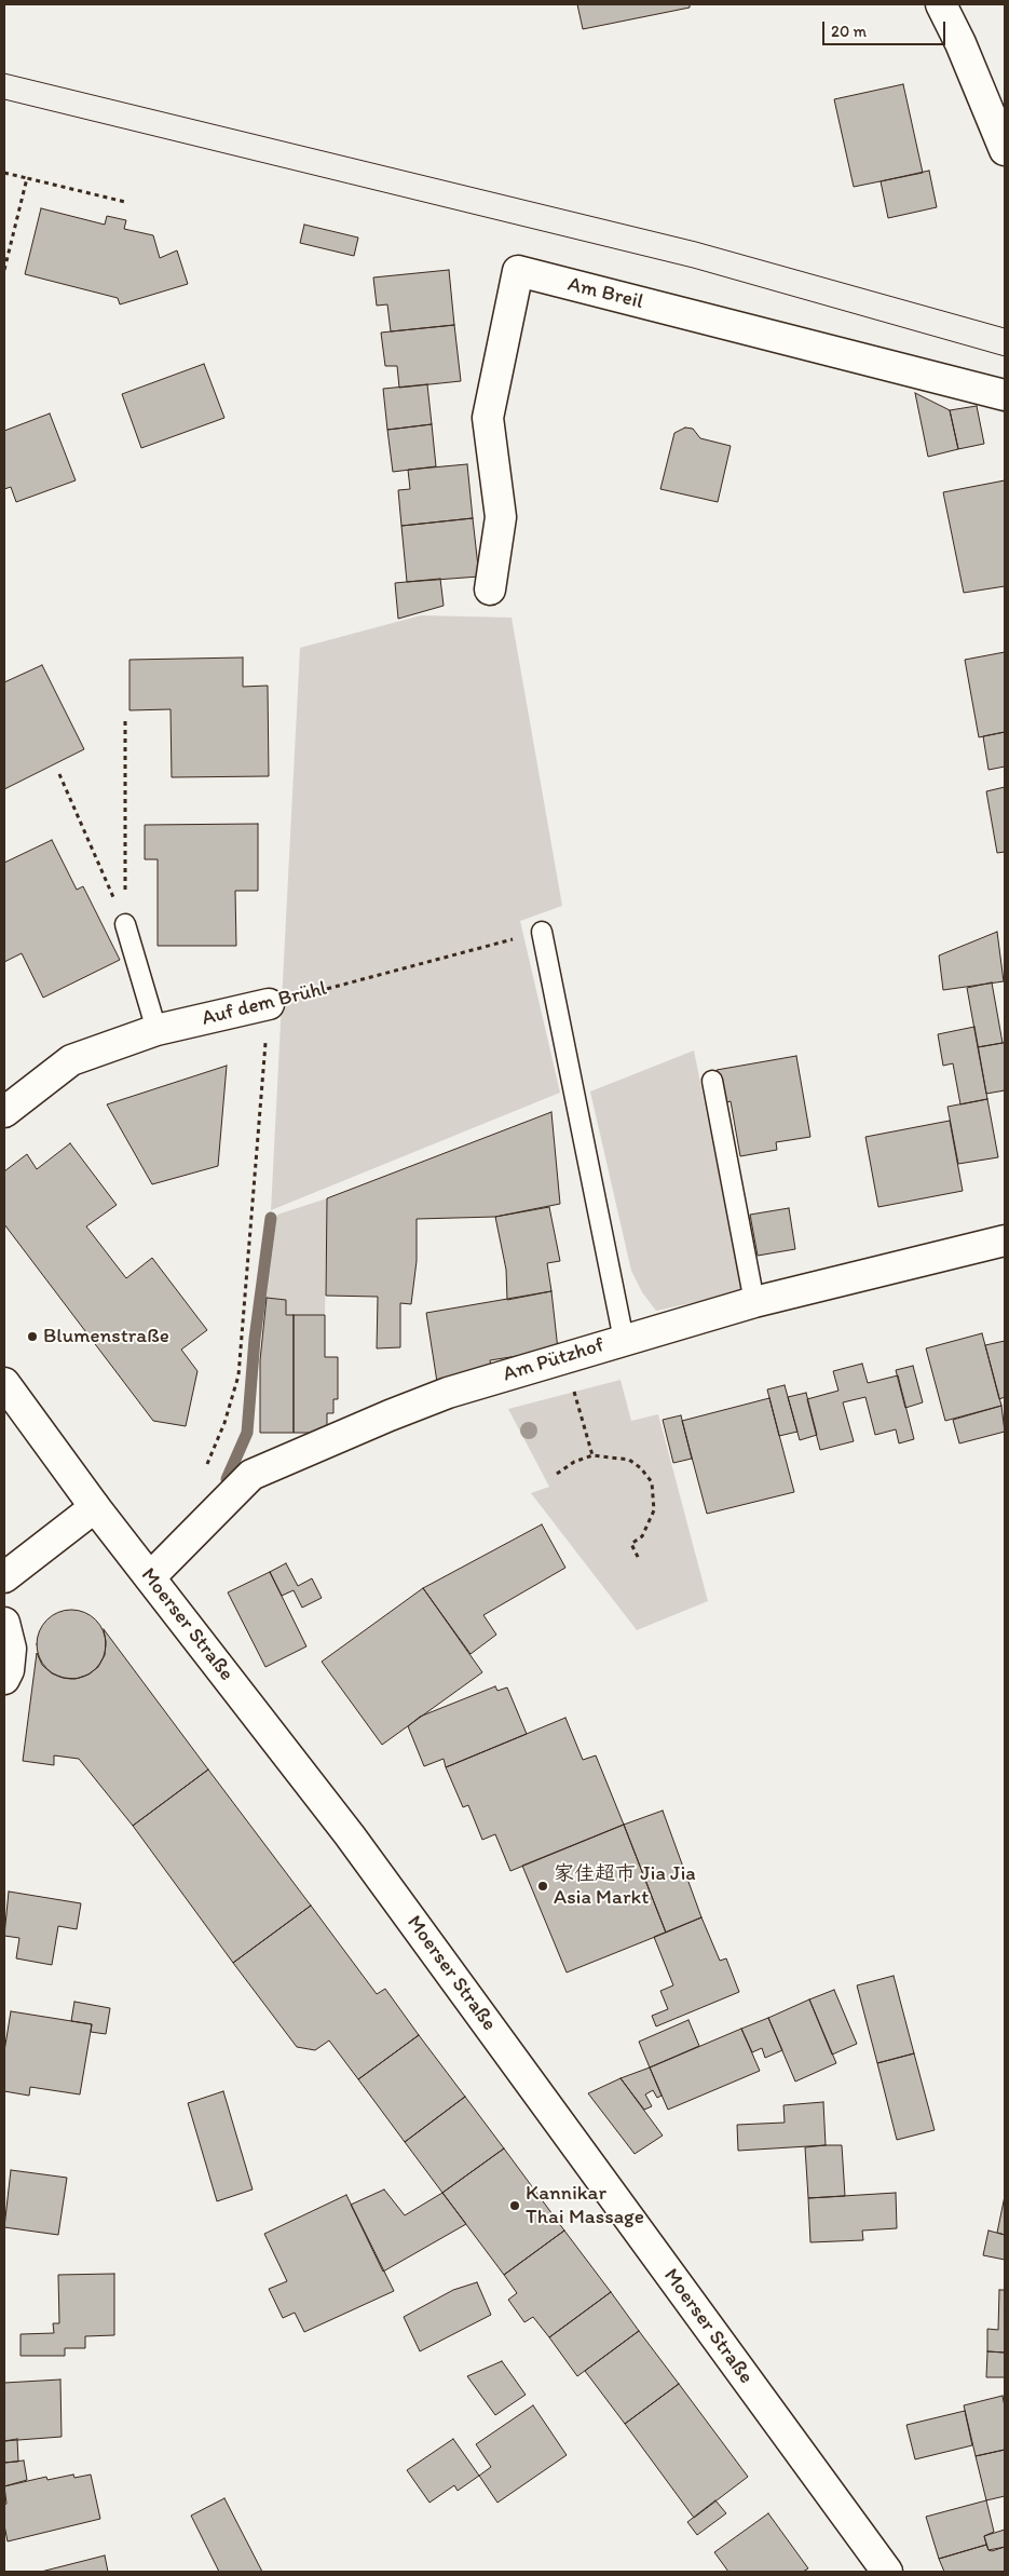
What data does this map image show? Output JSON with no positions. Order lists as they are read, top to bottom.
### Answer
{
  "streets": {
    "street": [
      "Am Breil",
      "Auf dem Brühl",
      "Am Pützhof",
      "Moerser Straße"
    ]
  },
  "crossings": [
    ["Am Pützhof", "Moerser Straße"]
  ],
  "places": ["Blumenstraße", "家佳超市 Jia Jia Asia Markt", "Kannikar Thai Massage"],
  "scale_bar": "20 m"
}
